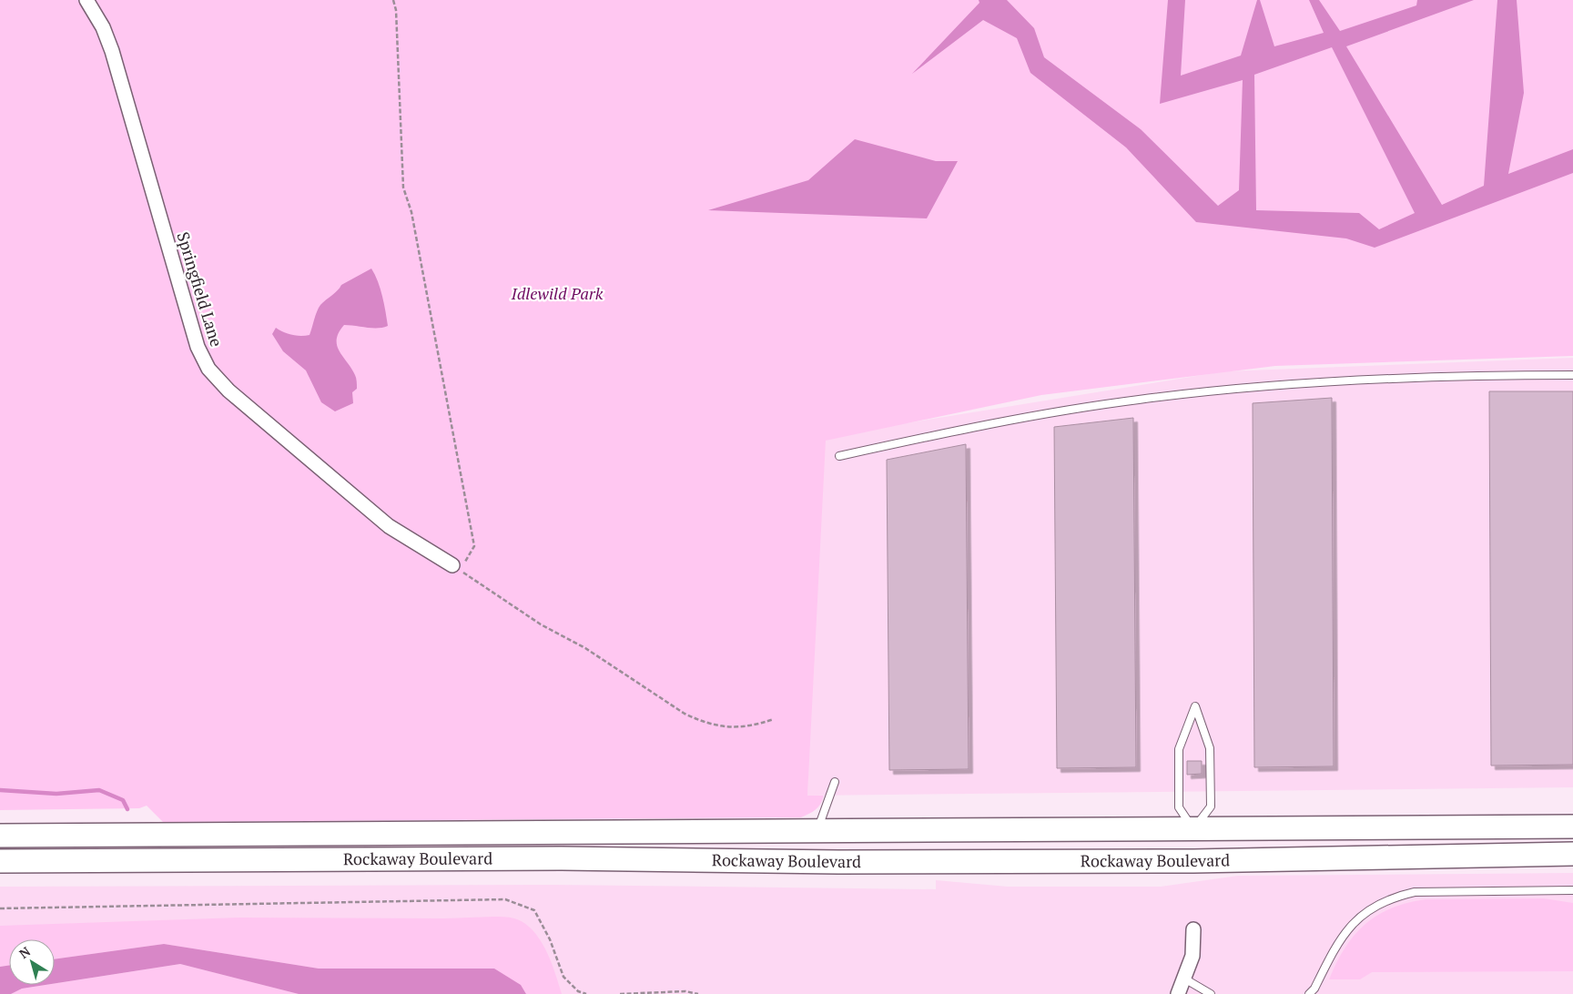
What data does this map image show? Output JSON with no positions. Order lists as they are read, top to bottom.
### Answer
{
  "streets": {
    "highway": ["Rockaway Boulevard"],
    "street": ["Springfield Lane"]
  },
  "parks": ["Idlewild Park"],
  "north": "top left"
}
